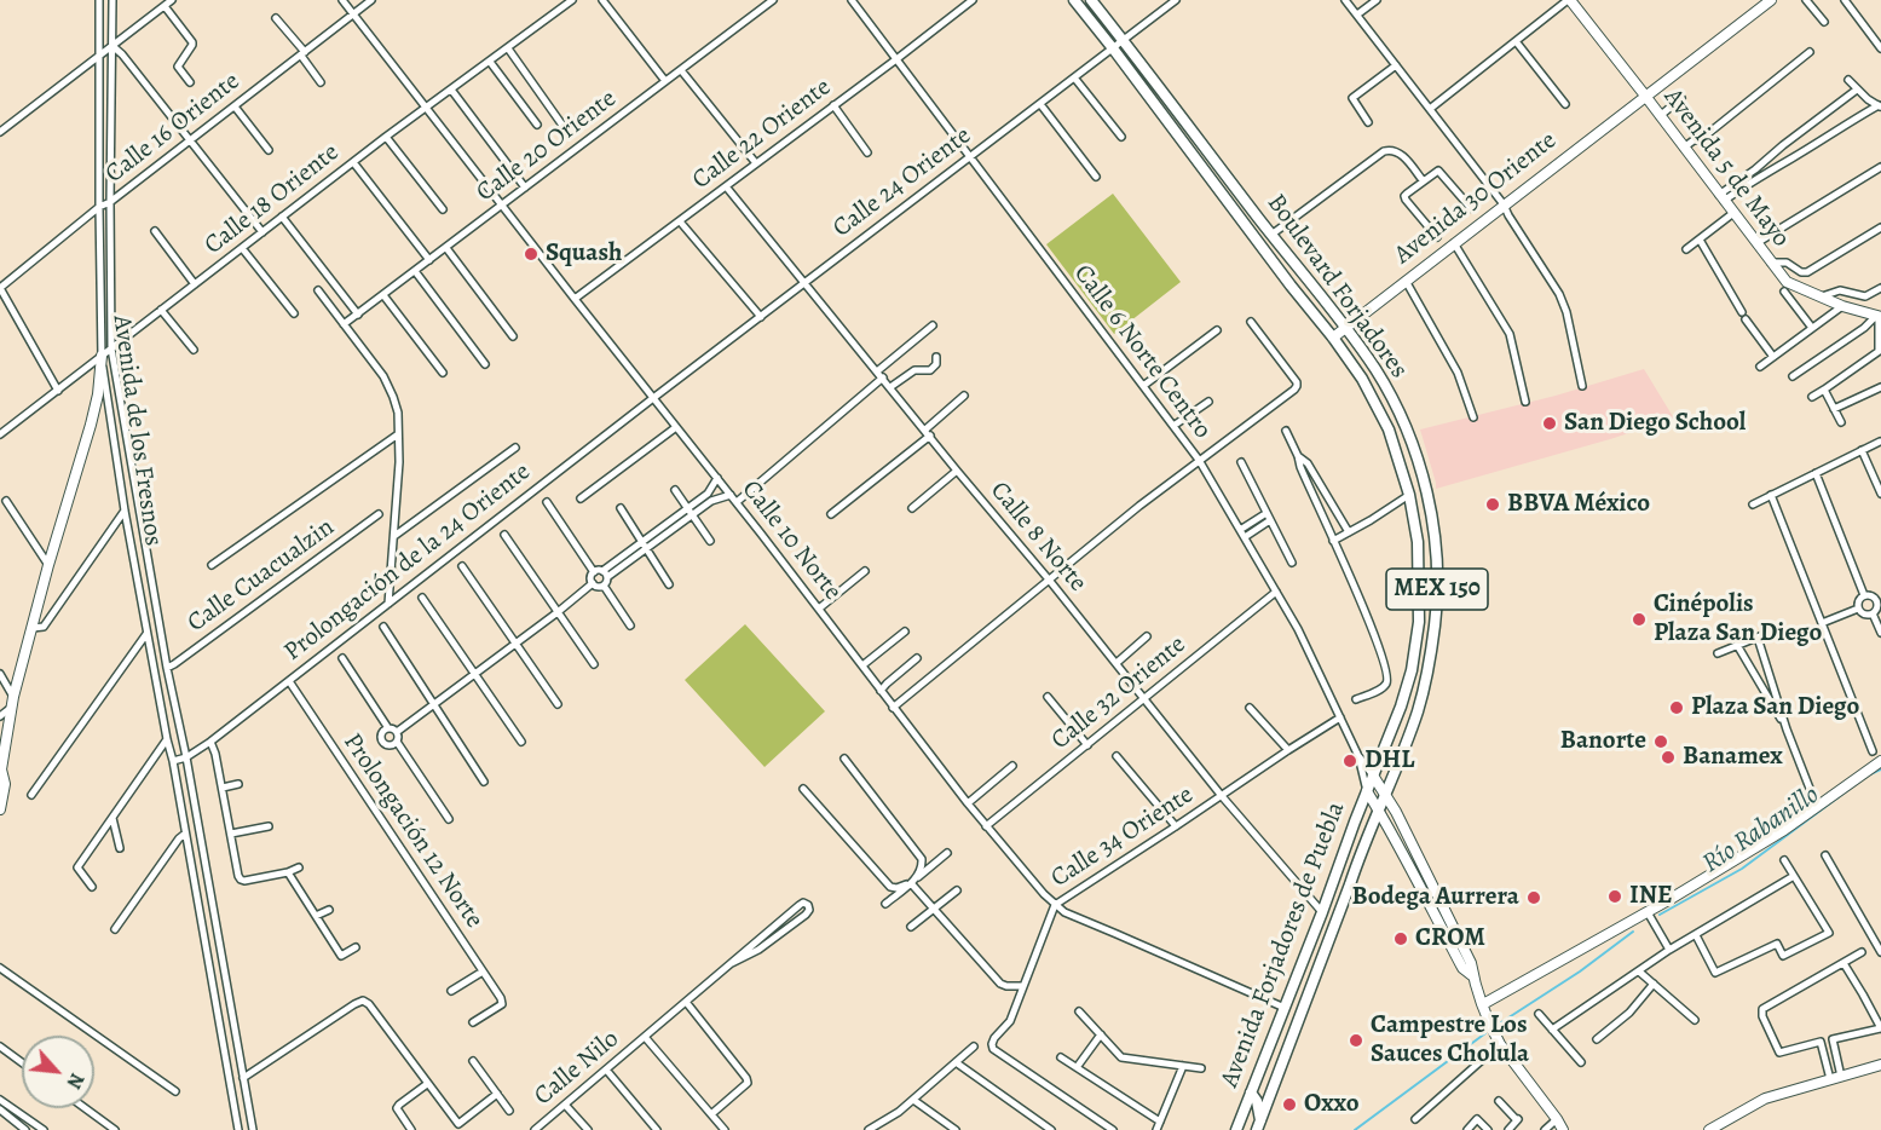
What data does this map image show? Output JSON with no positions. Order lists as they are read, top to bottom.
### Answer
{
  "streets": {
    "main road": ["Boulevard Forjadores", "MEX 150", "Avenida Forjadores de Puebla"],
    "street": [
      "Calle 16 Oriente",
      "Calle 22 Oriente",
      "Calle 20 Oriente",
      "Avenida 5 de Mayo",
      "Calle 24 Oriente",
      "Avenida 30 Oriente",
      "Calle 18 Oriente",
      "Calle 6 Norte Centro",
      "Avenida de los Fresnos",
      "Calle 8 Norte",
      "Calle 10 Norte",
      "Prolongación de la 24 Oriente",
      "Calle Cuacualzin",
      "Calle 32 Oriente",
      "Prolongación 12 Norte",
      "Calle 34 Oriente",
      "Calle Nilo"
    ]
  },
  "crossings": [
    ["Calle 16 Oriente", "Avenida de los Fresnos"],
    ["Calle 16 Oriente", "Calle 10 Norte"],
    ["Calle 22 Oriente", "Calle 6 Norte Centro"],
    ["Calle 22 Oriente", "Calle 8 Norte"],
    ["Calle 22 Oriente", "Calle 10 Norte"],
    ["Calle 20 Oriente", "Calle 10 Norte"],
    ["Avenida 5 de Mayo", "Avenida 30 Oriente"],
    ["Calle 24 Oriente", "Boulevard Forjadores"],
    ["Calle 24 Oriente", "Calle 6 Norte Centro"],
    ["Calle 24 Oriente", "Calle 8 Norte"],
    ["Calle 24 Oriente", "Calle 10 Norte"],
    ["Calle 24 Oriente", "Prolongación de la 24 Oriente"],
    ["Avenida 30 Oriente", "Boulevard Forjadores"],
    ["Calle 18 Oriente", "Avenida de los Fresnos"],
    ["Calle 18 Oriente", "Calle 10 Norte"],
    ["Boulevard Forjadores", "Calle 6 Norte Centro"],
    ["Boulevard Forjadores", "Avenida Forjadores de Puebla"],
    ["Calle 6 Norte Centro", "Calle 32 Oriente"],
    ["Calle 6 Norte Centro", "Calle 34 Oriente"],
    ["Calle 6 Norte Centro", "Avenida Forjadores de Puebla"],
    ["Avenida de los Fresnos", "Prolongación de la 24 Oriente"],
    ["Avenida de los Fresnos", "Calle Cuacualzin"],
    ["Calle 8 Norte", "Calle 32 Oriente"],
    ["Calle 8 Norte", "Calle 34 Oriente"],
    ["Calle 8 Norte", "Avenida Forjadores de Puebla"],
    ["Calle 10 Norte", "Prolongación de la 24 Oriente"],
    ["Calle 10 Norte", "Calle 32 Oriente"],
    ["Calle 10 Norte", "Calle 34 Oriente"],
    ["Calle 10 Norte", "Avenida Forjadores de Puebla"],
    ["Prolongación de la 24 Oriente", "Prolongación 12 Norte"]
  ],
  "water": ["Río Rabanillo"],
  "places": [
    "Squash",
    "San Diego School",
    "BBVA México",
    "Cinépolis Plaza San Diego",
    "Plaza San Diego",
    "Banorte",
    "Banamex",
    "DHL",
    "INE",
    "Bodega Aurrera",
    "CROM",
    "Campestre Los Sauces Cholula",
    "Oxxo"
  ],
  "north": "bottom right"
}
